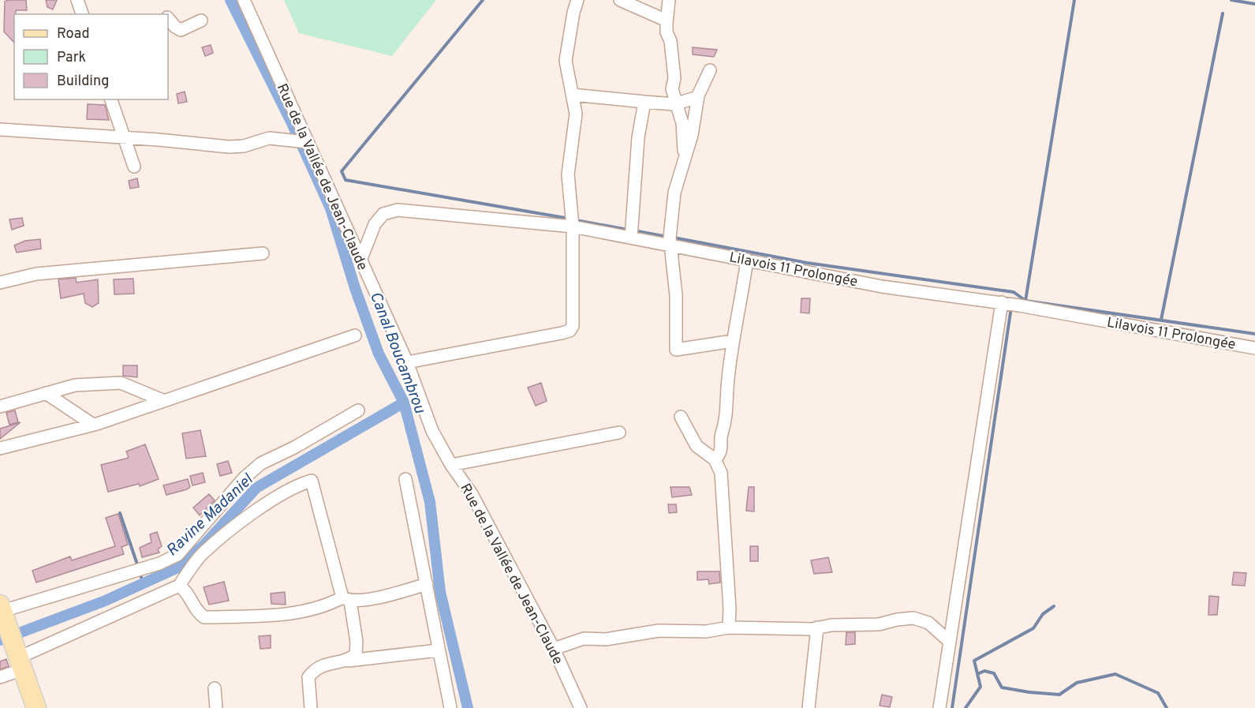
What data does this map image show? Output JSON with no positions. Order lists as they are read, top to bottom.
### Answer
{
  "streets": {
    "street": ["Rue de la Vallée de Jean-Claude", "Lilavois 11 Prolongée"]
  },
  "crossings": [
    ["Rue de la Vallée de Jean-Claude", "Lilavois 11 Prolongée"]
  ],
  "water": ["Canal Boucambrou", "Ravine Madaniel"],
  "legend": ["Road", "Park", "Building"]
}
